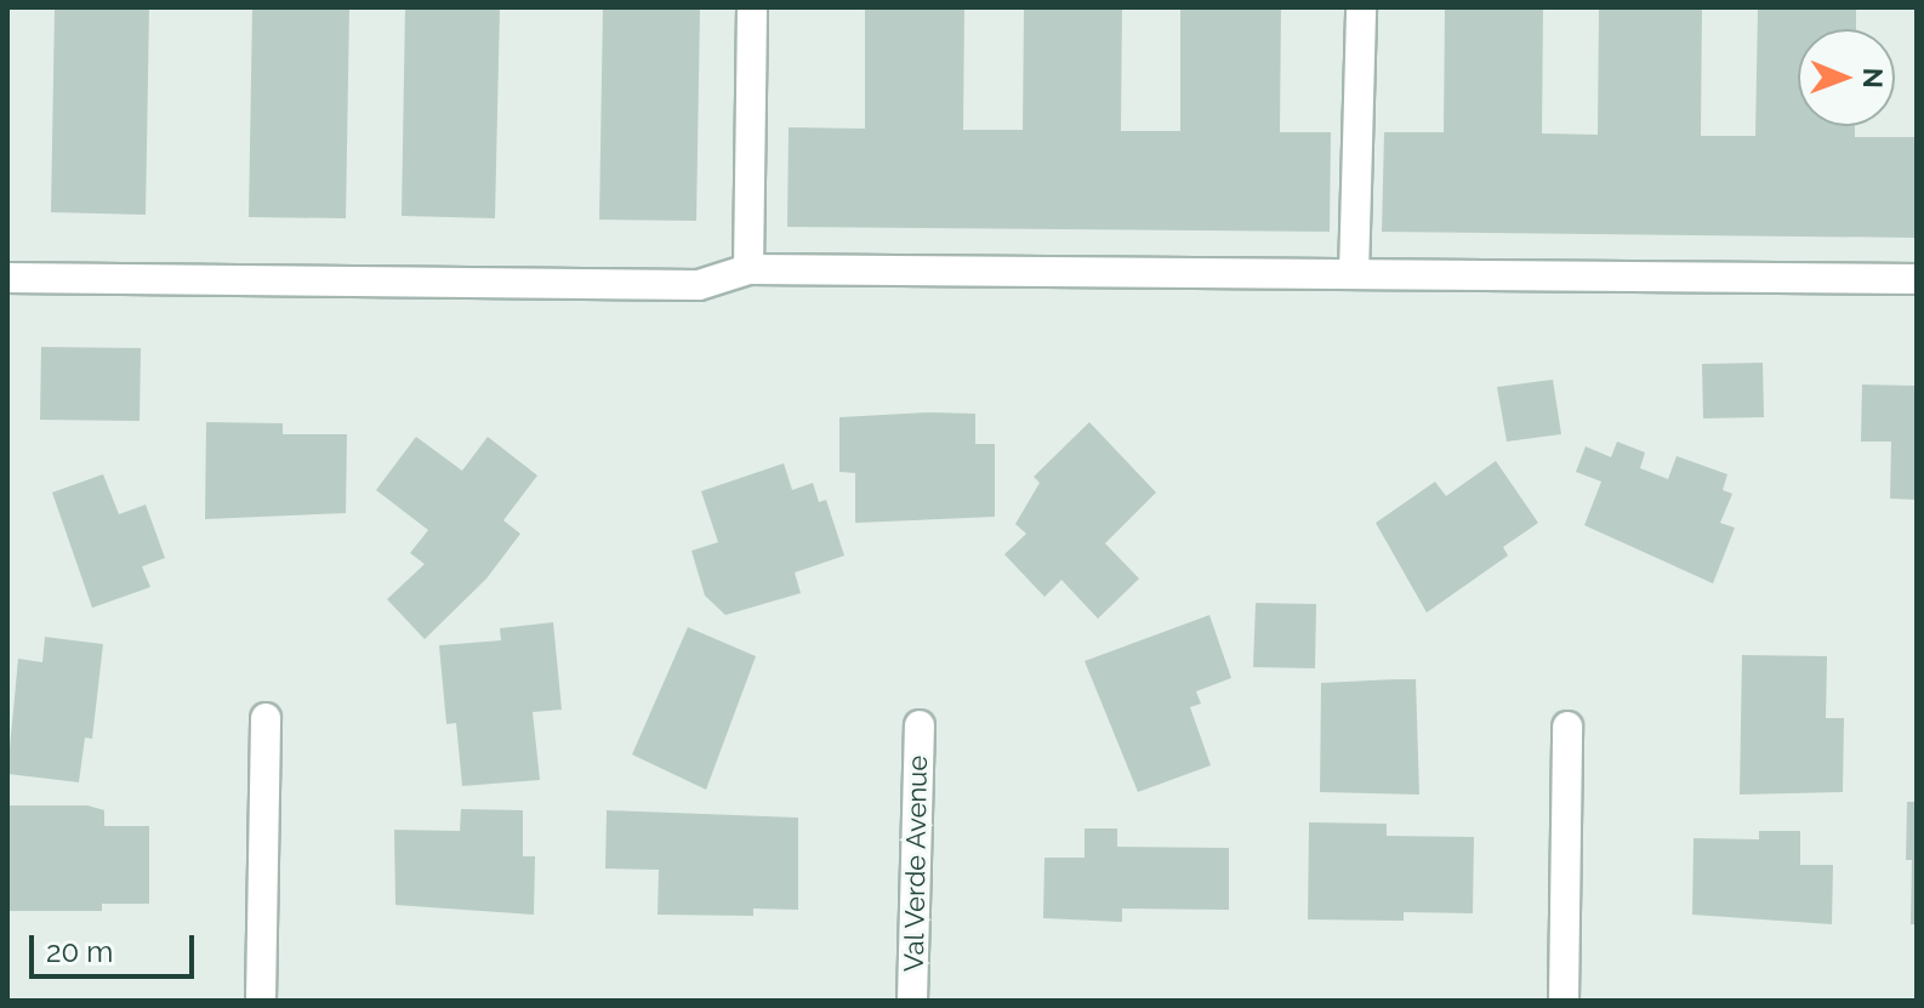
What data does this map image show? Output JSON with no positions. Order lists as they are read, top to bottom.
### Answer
{
  "streets": {
    "street": ["Val Verde Avenue"]
  },
  "scale_bar": "20 m",
  "north": "right"
}
